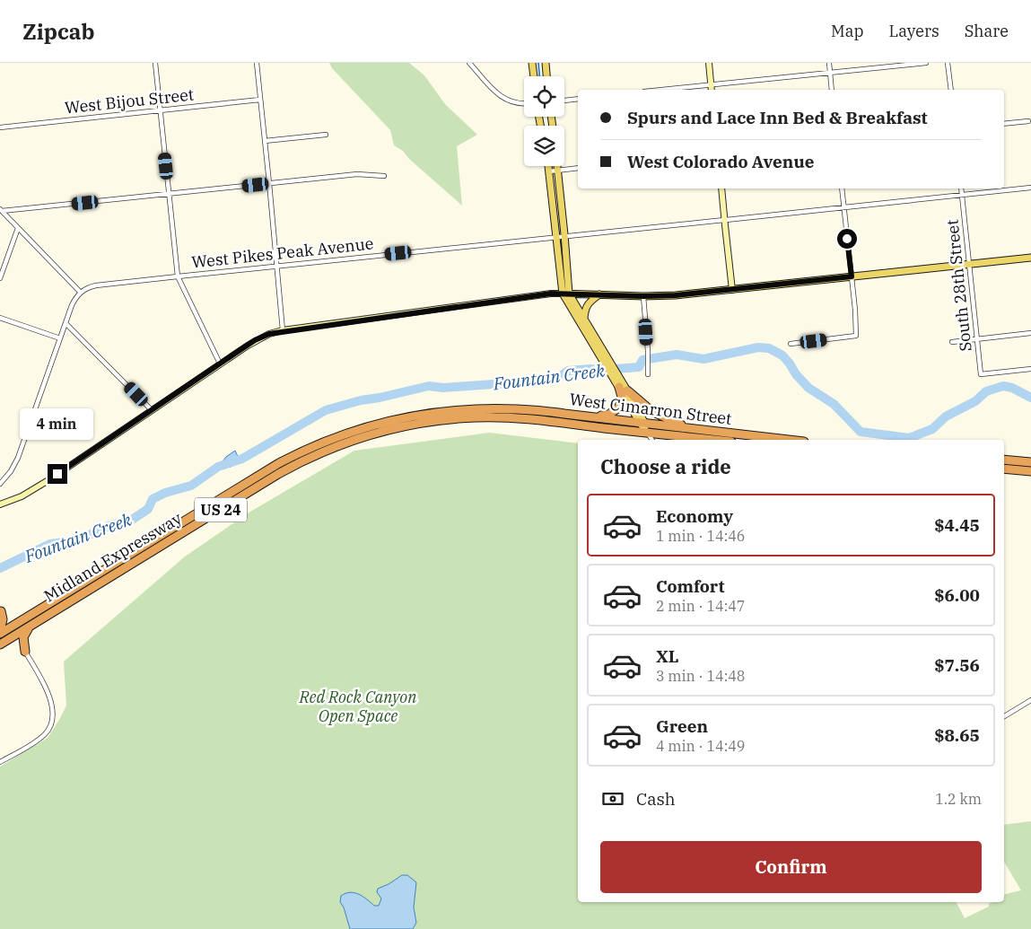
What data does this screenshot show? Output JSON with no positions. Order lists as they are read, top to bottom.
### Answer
{
  "streets": {
    "highway": ["West Cimarron Street", "US 24", "Midland Expressway"],
    "street": ["West Bijou Street", "West Pikes Peak Avenue", "South 28th Street"]
  },
  "crossings": [
    ["West Pikes Peak Avenue", "South 28th Street"],
    ["West Cimarron Street", "Midland Expressway"]
  ],
  "water": ["Fountain Creek"],
  "parks": ["Red Rock Canyon Open Space"],
  "page": {
    "header": "Zipcab",
    "nav": ["Map", "Layers", "Share"],
    "banner": ["Spurs and Lace Inn Bed & Breakfast", "West Colorado Avenue"],
    "bubble": "4 min",
    "heading": "Choose a ride",
    "list": [
      {
        "name": "Economy",
        "note": "1 min · 14:46",
        "value": "$4.45"
      },
      {
        "name": "Comfort",
        "note": "2 min · 14:47",
        "value": "$6.00"
      },
      {
        "name": "XL",
        "note": "3 min · 14:48",
        "value": "$7.56"
      },
      {
        "name": "Green",
        "note": "4 min · 14:49",
        "value": "$8.65"
      }
    ],
    "pay": ["Cash", "1.2 km"],
    "buttons": "Confirm"
  }
}
